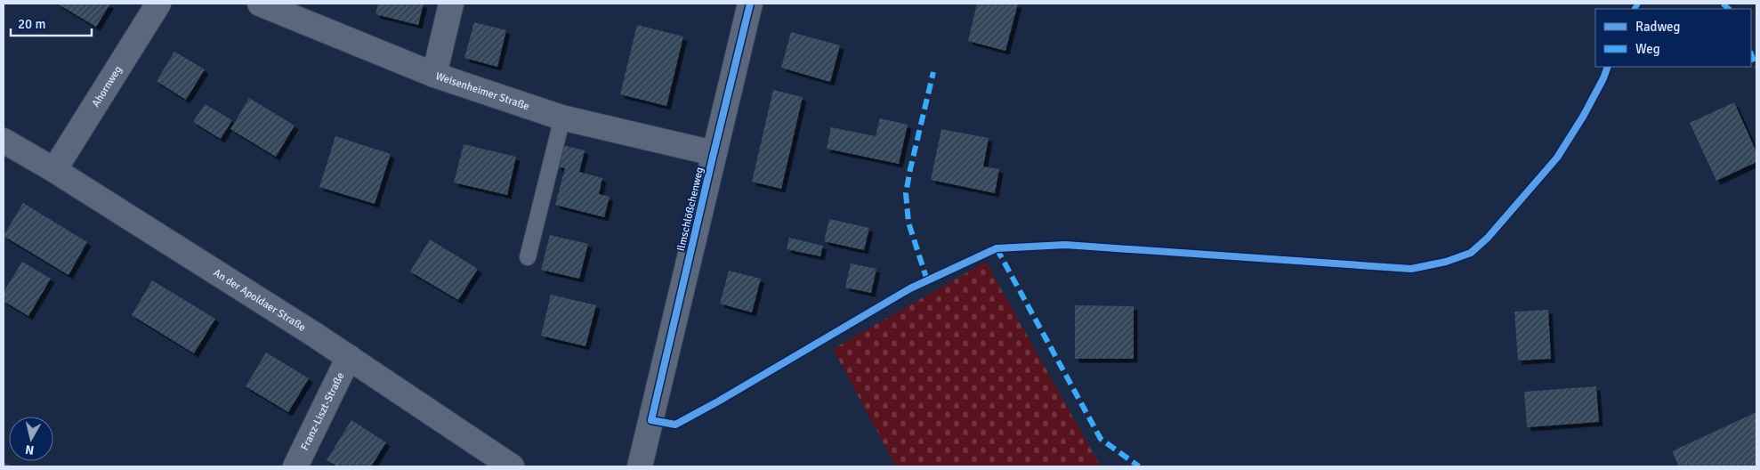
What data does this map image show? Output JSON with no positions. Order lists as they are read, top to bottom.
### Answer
{
  "streets": {
    "street": [
      "Ahornweg",
      "Weisenheimer Straße",
      "Ilmschlößchenweg",
      "An der Apoldaer Straße",
      "Franz-Liszt-Straße"
    ]
  },
  "crossings": [
    ["Ahornweg", "An der Apoldaer Straße"],
    ["Weisenheimer Straße", "Ilmschlößchenweg"],
    ["An der Apoldaer Straße", "Franz-Liszt-Straße"]
  ],
  "legend": ["Radweg", "Weg"],
  "scale_bar": "20 m",
  "north": "bottom"
}
